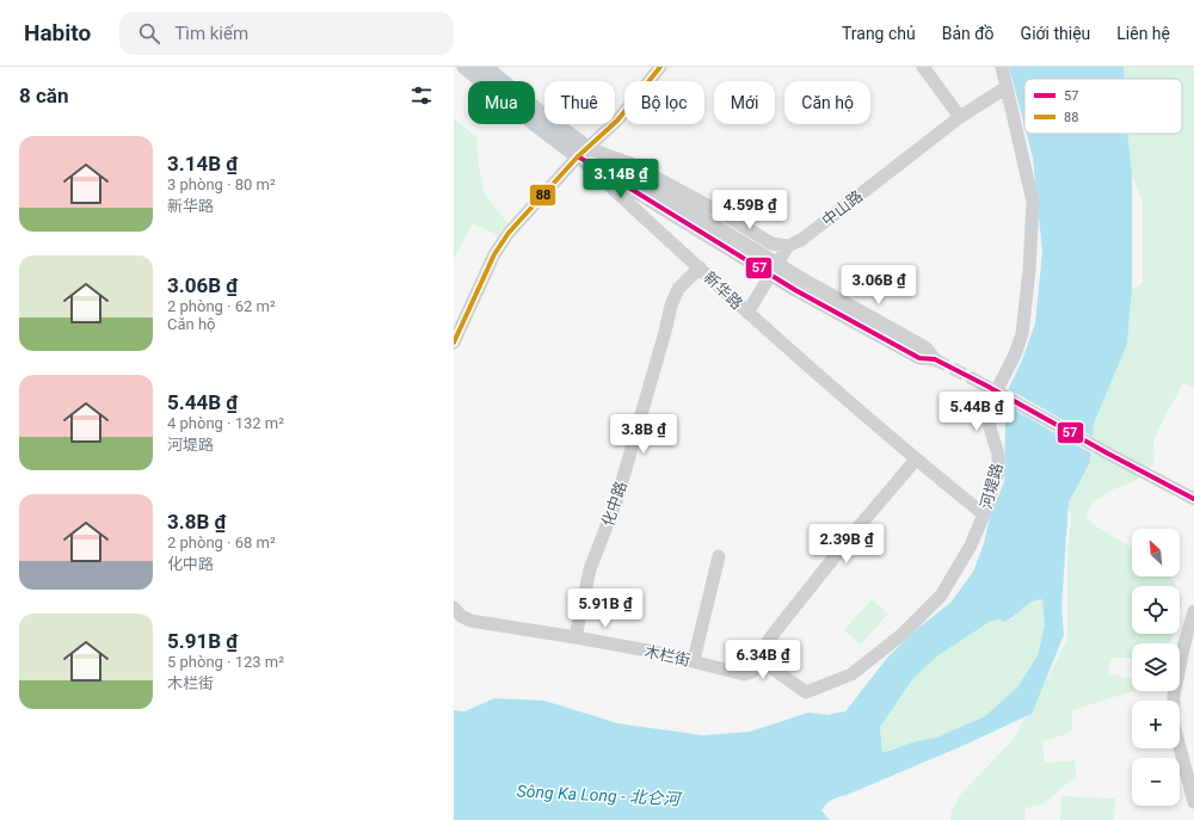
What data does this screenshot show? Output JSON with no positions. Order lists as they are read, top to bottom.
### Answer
{
  "streets": {
    "main road": ["新华路"],
    "street": [
      "中山路",
      "河堤路",
      "化中路",
      "木栏街"
    ]
  },
  "crossings": [
    ["中山路", "河堤路"],
    ["新华路", "河堤路"],
    ["新华路", "化中路"],
    ["河堤路", "木栏街"],
    ["化中路", "木栏街"]
  ],
  "water": ["Sông Ka Long - 北仑河"],
  "lines": ["transit line 88", "transit line 57"],
  "legend": ["57", "88"],
  "north": "top left",
  "page": {
    "header": "Habito",
    "search": "Tìm kiếm",
    "nav": [
      "Trang chủ",
      "Bản đồ",
      "Giới thiệu",
      "Liên hệ"
    ],
    "heading": "8 căn",
    "chip": [
      "Mua",
      "Thuê",
      "Bộ lọc",
      "Mới",
      "Căn hộ"
    ],
    "list": [
      {
        "name": "3.14B ₫",
        "note": "3 phòng · 80 m² · 新华路"
      },
      {
        "name": "3.06B ₫",
        "note": "2 phòng · 62 m² · Căn hộ"
      },
      {
        "name": "5.44B ₫",
        "note": "4 phòng · 132 m² · 河堤路"
      },
      {
        "name": "3.8B ₫",
        "note": "2 phòng · 68 m² · 化中路"
      },
      {
        "name": "5.91B ₫",
        "note": "5 phòng · 123 m² · 木栏街"
      }
    ],
    "price": [
      "3.14B ₫",
      "4.59B ₫",
      "3.06B ₫",
      "5.44B ₫",
      "3.8B ₫",
      "2.39B ₫",
      "5.91B ₫",
      "6.34B ₫"
    ],
    "map_buttons": ["+", "−"]
  }
}
